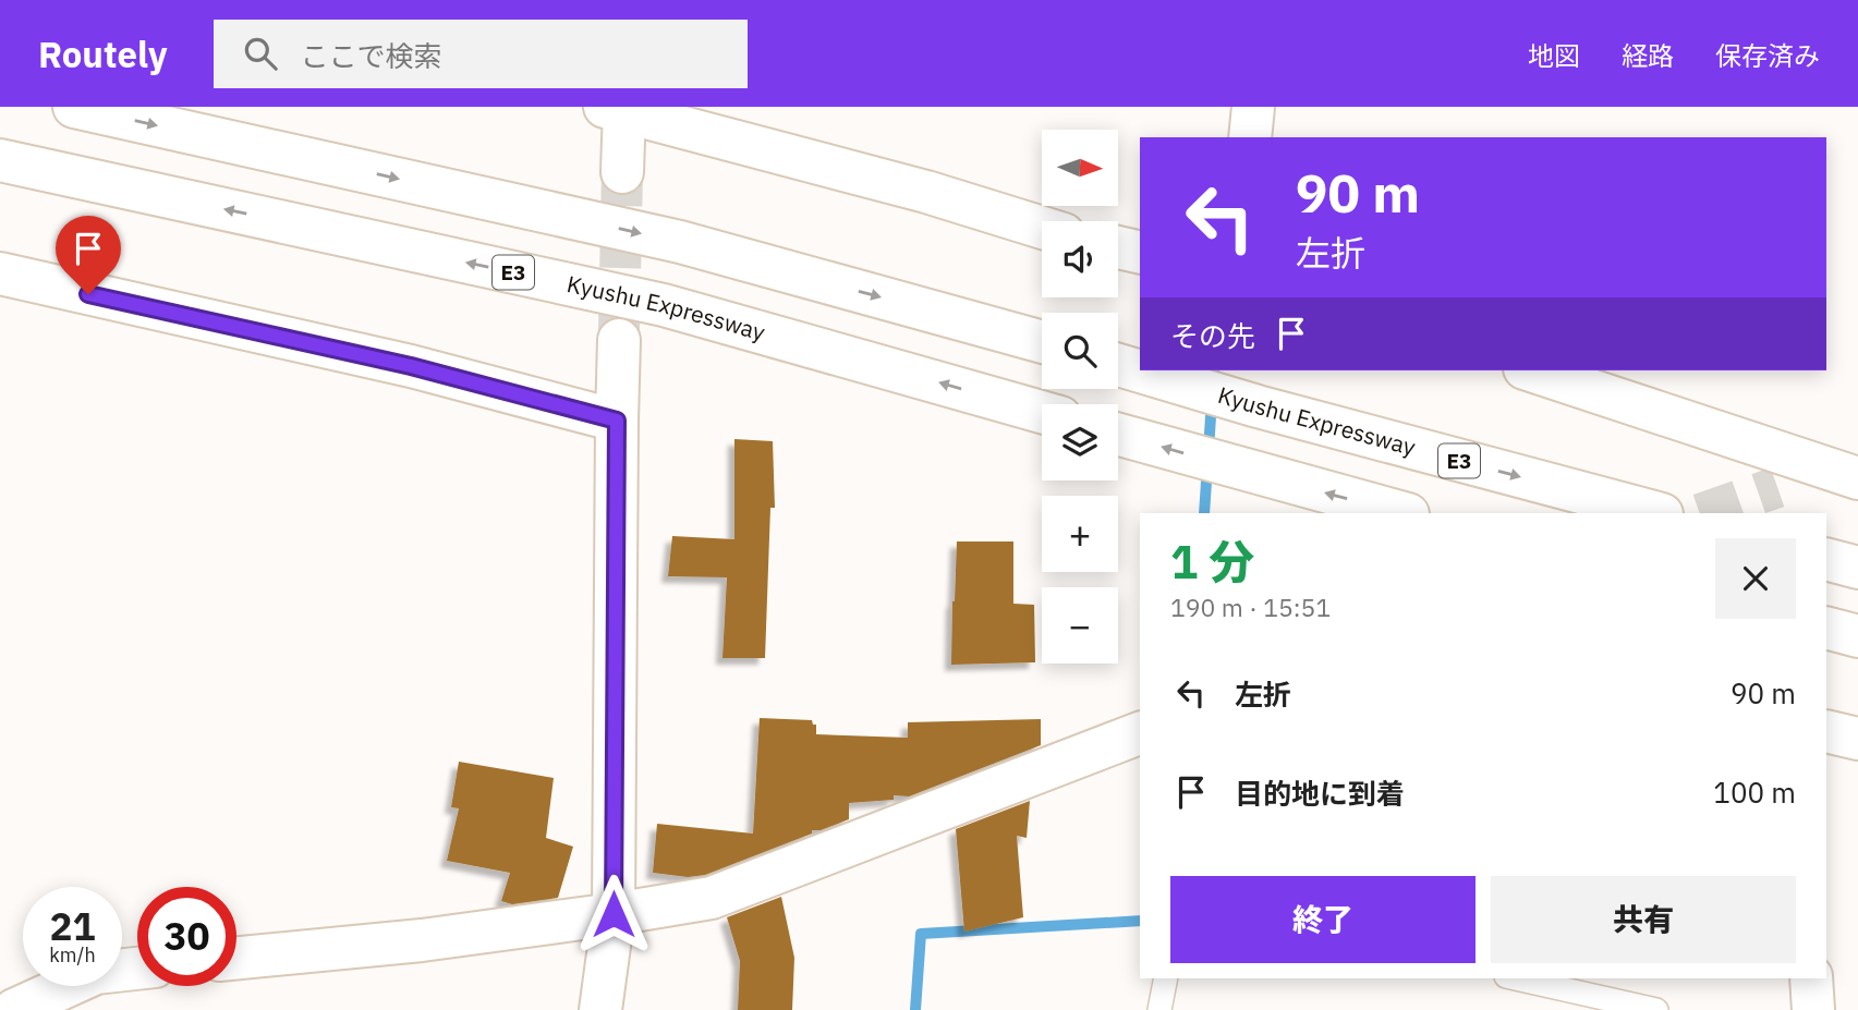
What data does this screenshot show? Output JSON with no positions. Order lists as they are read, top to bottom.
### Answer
{
  "streets": {
    "main road": ["E3", "Kyushu Expressway"]
  },
  "north": "right",
  "page": {
    "header": "Routely",
    "search": "ここで検索",
    "nav": ["地図", "経路", "保存済み"],
    "map_buttons": ["+", "−"],
    "turn": ["90 m", "左折"],
    "then": "その先",
    "heading": ["1 分", "190 m · 15:51"],
    "list": [
      {
        "name": "左折",
        "value": "90 m"
      },
      {
        "name": "目的地に到着",
        "value": "100 m"
      }
    ],
    "buttons": ["終了", "共有"],
    "speed": "21 km/h",
    "limit": "30"
  }
}
